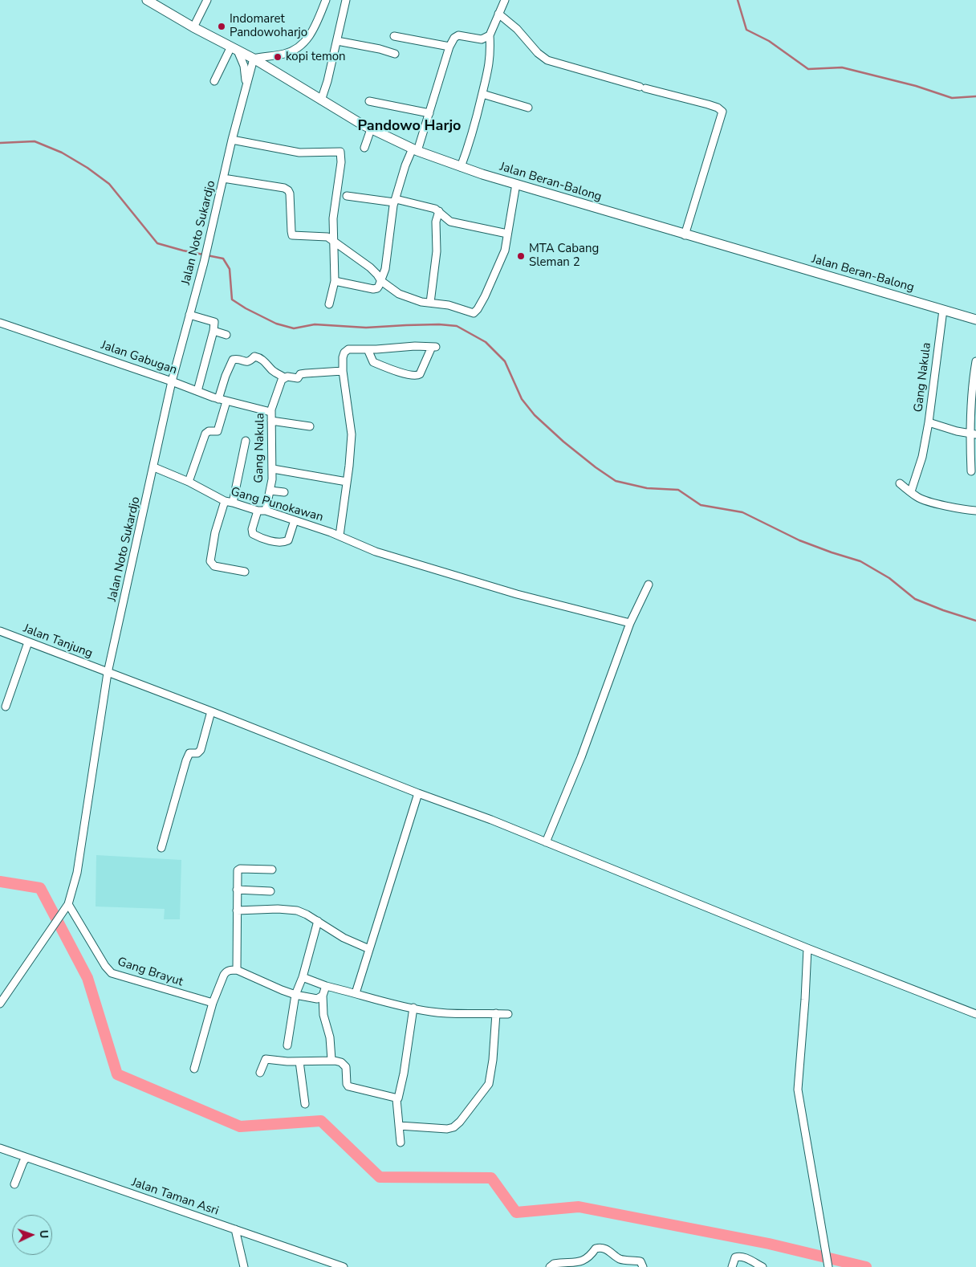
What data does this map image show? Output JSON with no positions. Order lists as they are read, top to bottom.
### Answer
{
  "streets": {
    "main road": ["Jalan Beran-Balong"],
    "street": [
      "Jalan Noto Sukardjo",
      "Jalan Gabugan",
      "Gang Nakula",
      "Gang Punokawan",
      "Jalan Tanjung",
      "Gang Brayut",
      "Jalan Taman Asri"
    ]
  },
  "crossings": [
    ["Jalan Beran-Balong", "Jalan Noto Sukardjo"],
    ["Jalan Beran-Balong", "Gang Nakula"],
    ["Jalan Noto Sukardjo", "Jalan Gabugan"],
    ["Jalan Noto Sukardjo", "Gang Punokawan"],
    ["Jalan Noto Sukardjo", "Jalan Tanjung"],
    ["Jalan Noto Sukardjo", "Gang Brayut"],
    ["Jalan Gabugan", "Gang Nakula"],
    ["Gang Nakula", "Gang Punokawan"]
  ],
  "districts": ["Pandowo Harjo"],
  "places": ["Indomaret Pandowoharjo", "kopi temon", "MTA Cabang Sleman 2"],
  "north": "right"
}
